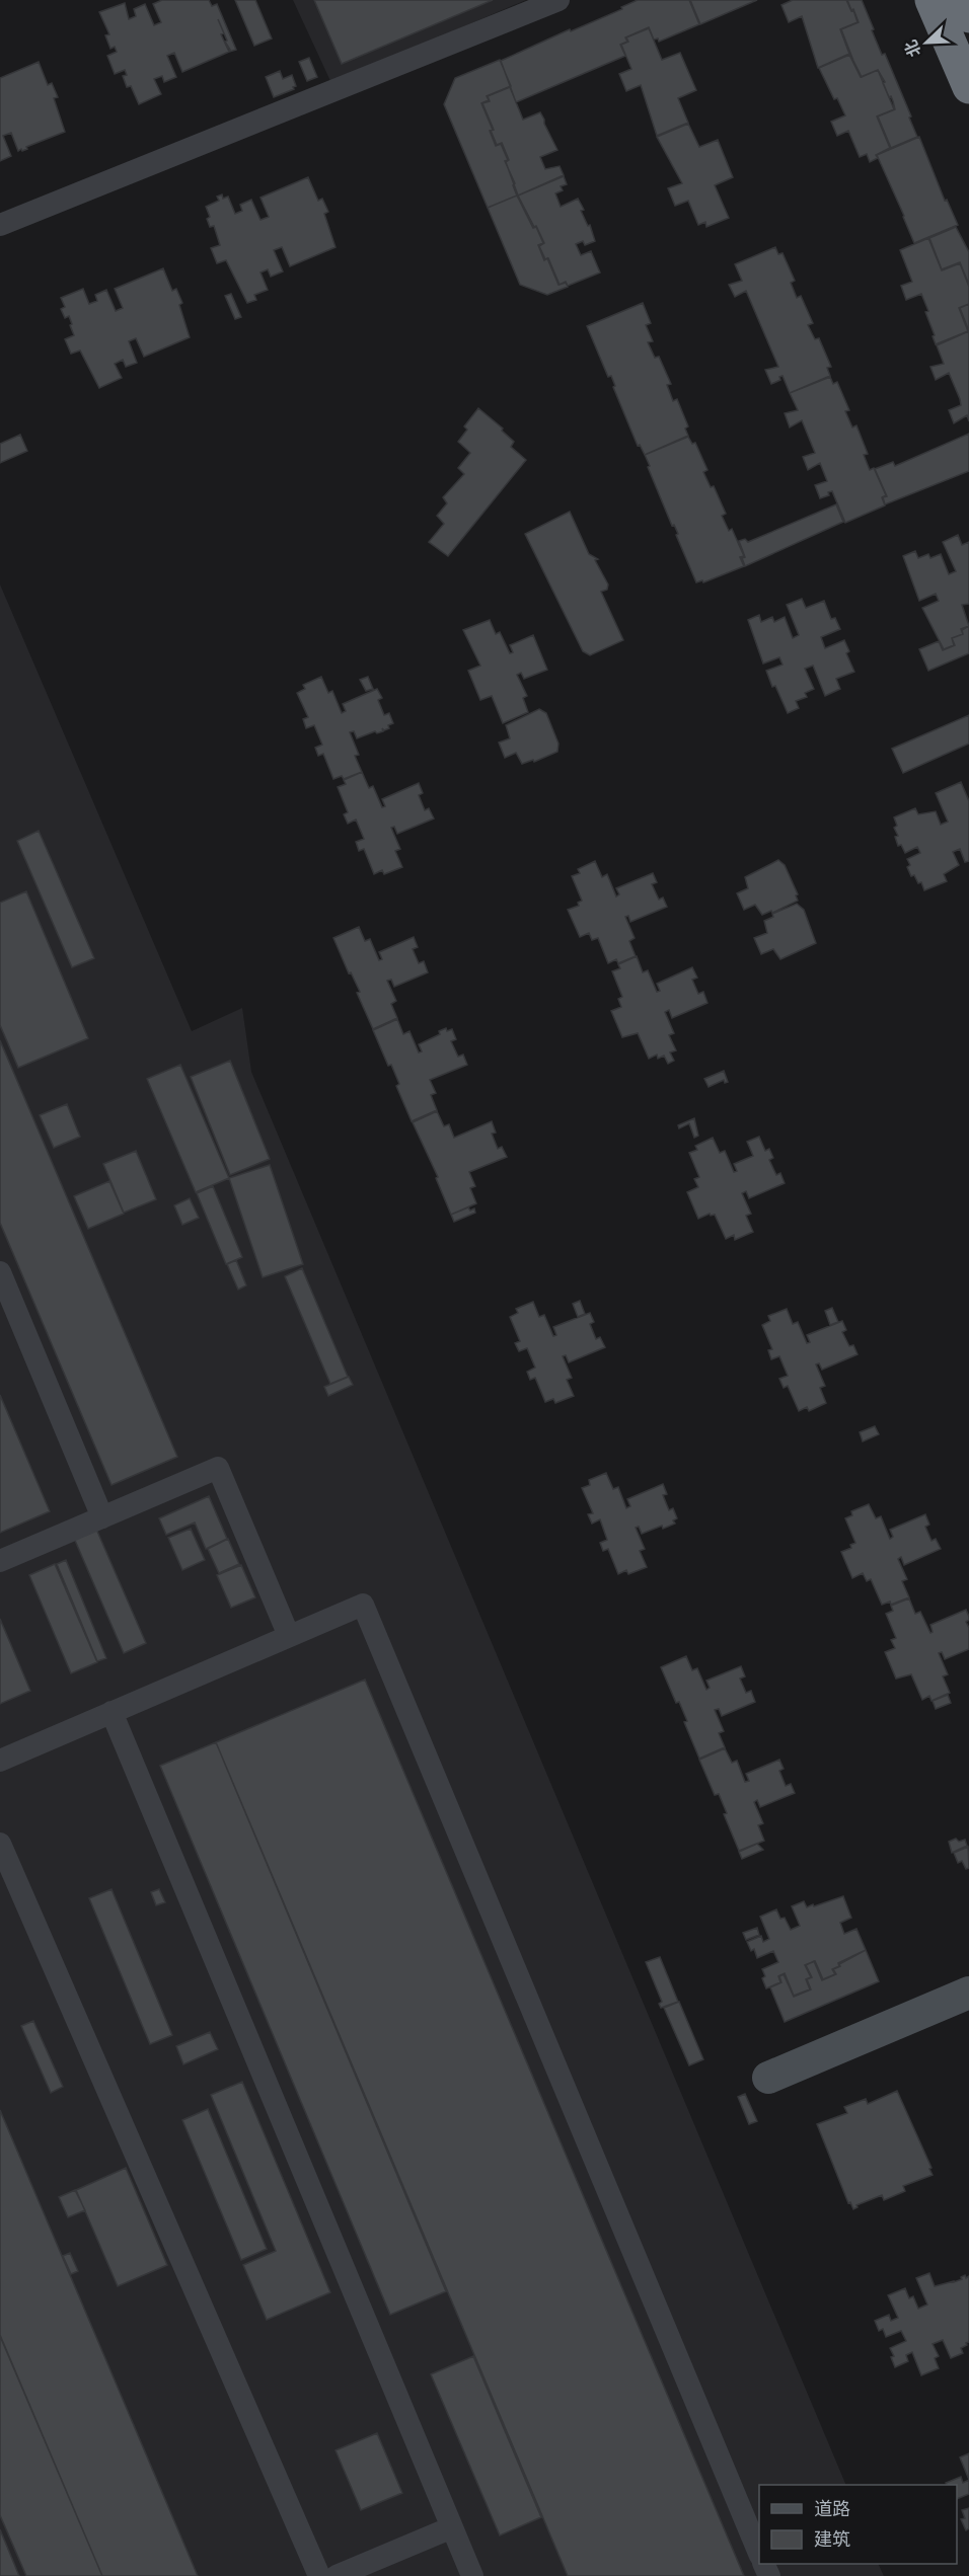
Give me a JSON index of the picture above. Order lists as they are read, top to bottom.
{
  "legend": ["道路", "建筑"],
  "north": "bottom left"
}
